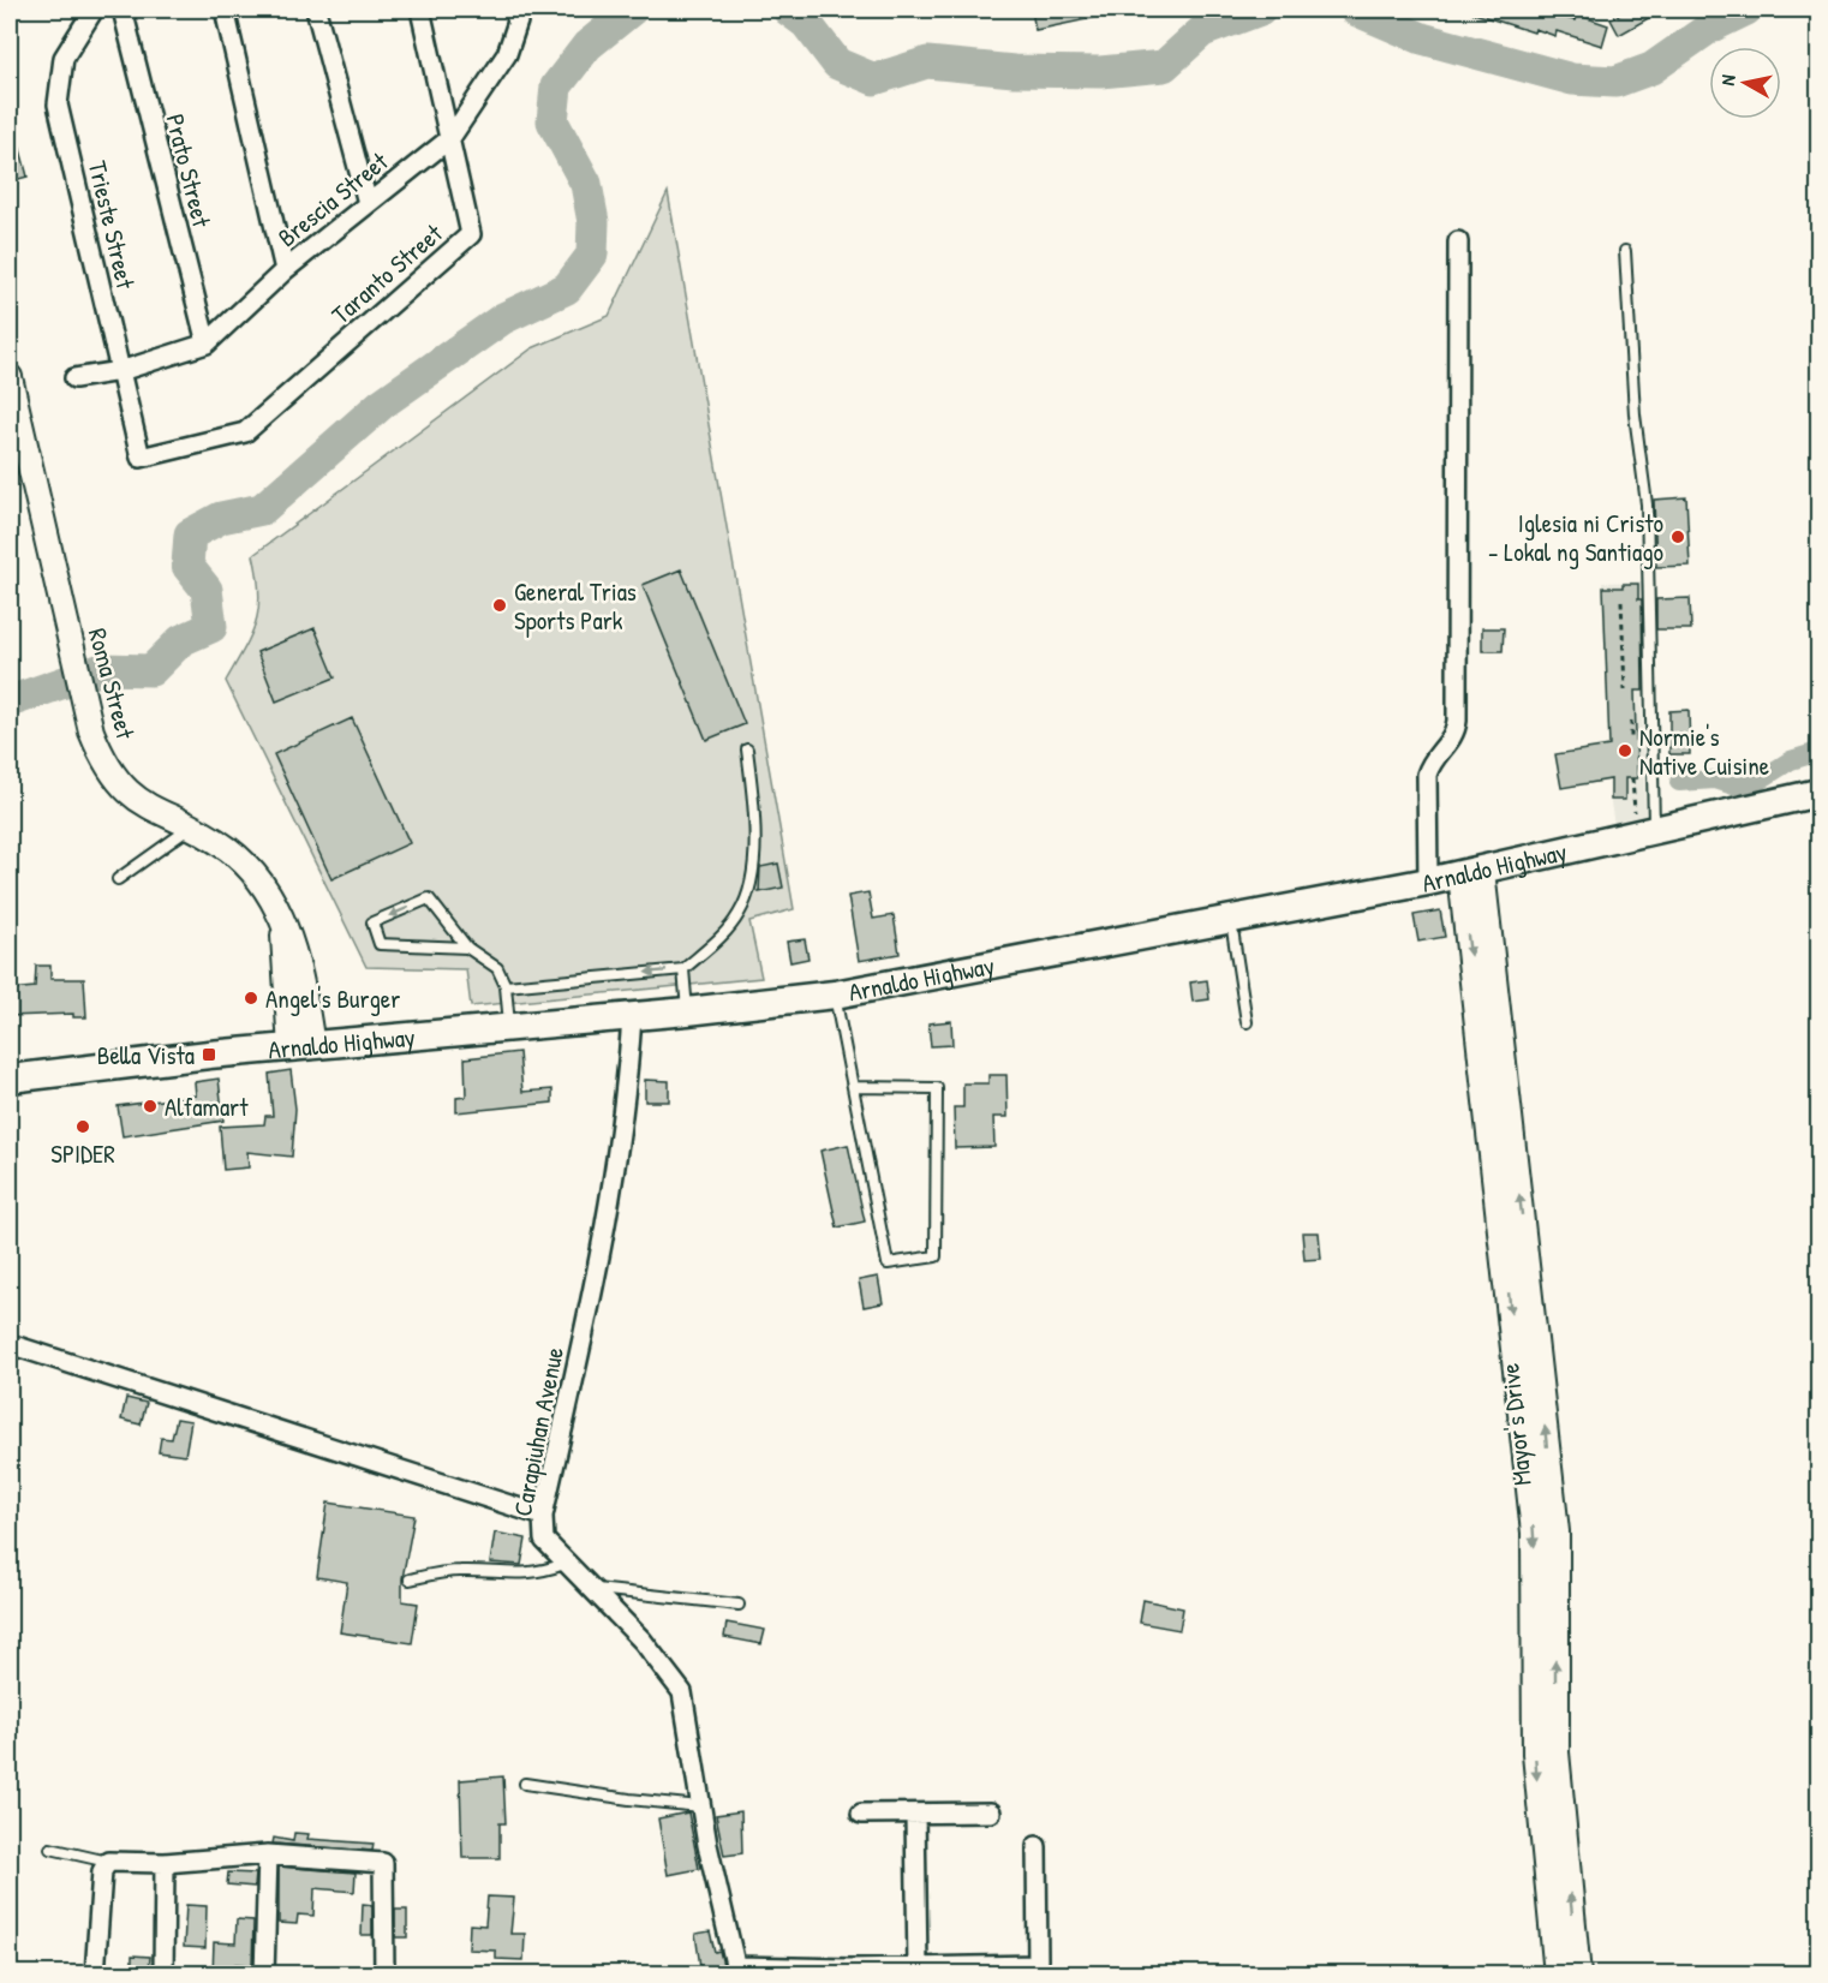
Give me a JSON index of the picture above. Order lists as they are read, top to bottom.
{
  "streets": {
    "main road": ["Arnaldo Highway"],
    "street": [
      "Prato Street",
      "Brescia Street",
      "Trieste Street",
      "Taranto Street",
      "Roma Street",
      "Mayor's Drive",
      "Carapiuhan Avenue"
    ]
  },
  "crossings": [
    ["Prato Street", "Brescia Street"],
    ["Brescia Street", "Trieste Street"],
    ["Brescia Street", "Taranto Street"],
    ["Trieste Street", "Taranto Street"],
    ["Roma Street", "Arnaldo Highway"],
    ["Arnaldo Highway", "Mayor's Drive"],
    ["Arnaldo Highway", "Carapiuhan Avenue"]
  ],
  "places": {
    "other": [
      "Iglesia ni Cristo - Lokal ng Santiago",
      "General Trias Sports Park",
      "Normie's Native Cuisine",
      "Angel's Burger",
      "Alfamart",
      "SPIDER"
    ],
    "transit": ["Bella Vista"]
  },
  "north": "left"
}
